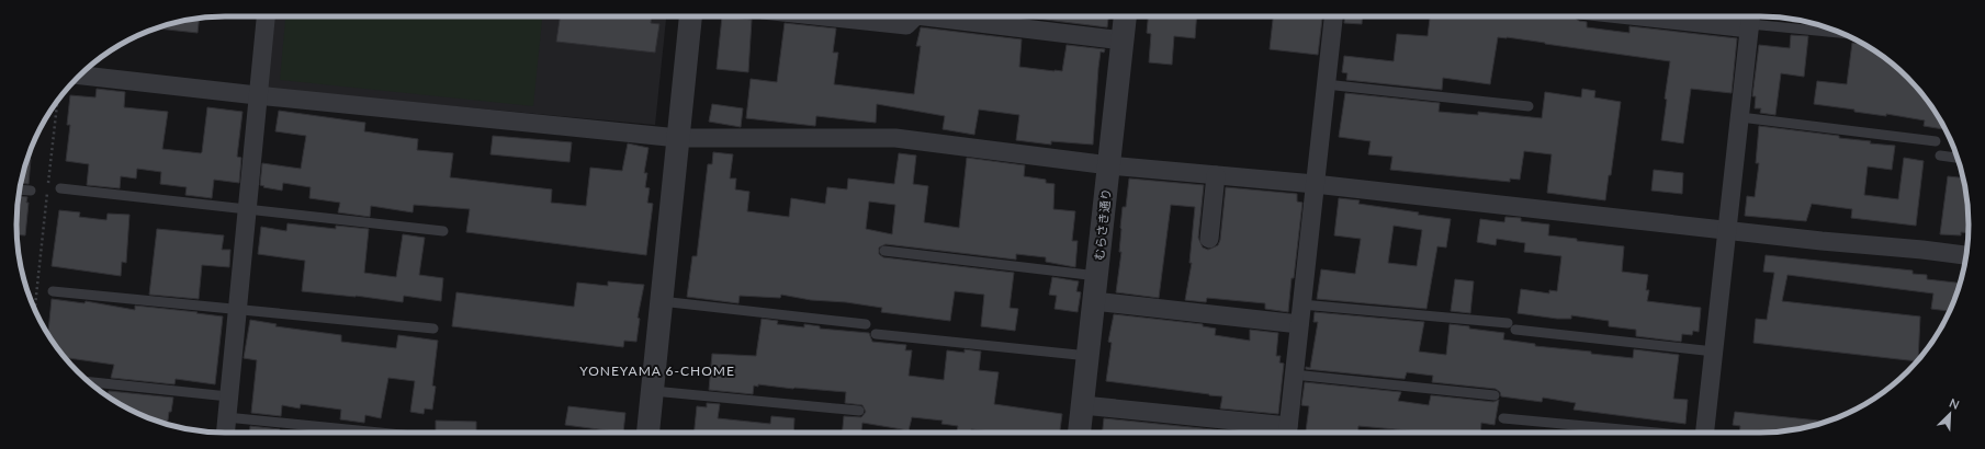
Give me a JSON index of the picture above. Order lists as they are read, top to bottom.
{
  "streets": {
    "street": ["むらさき通り"]
  },
  "districts": ["YONEYAMA 6-CHOME"],
  "north": "top right"
}
